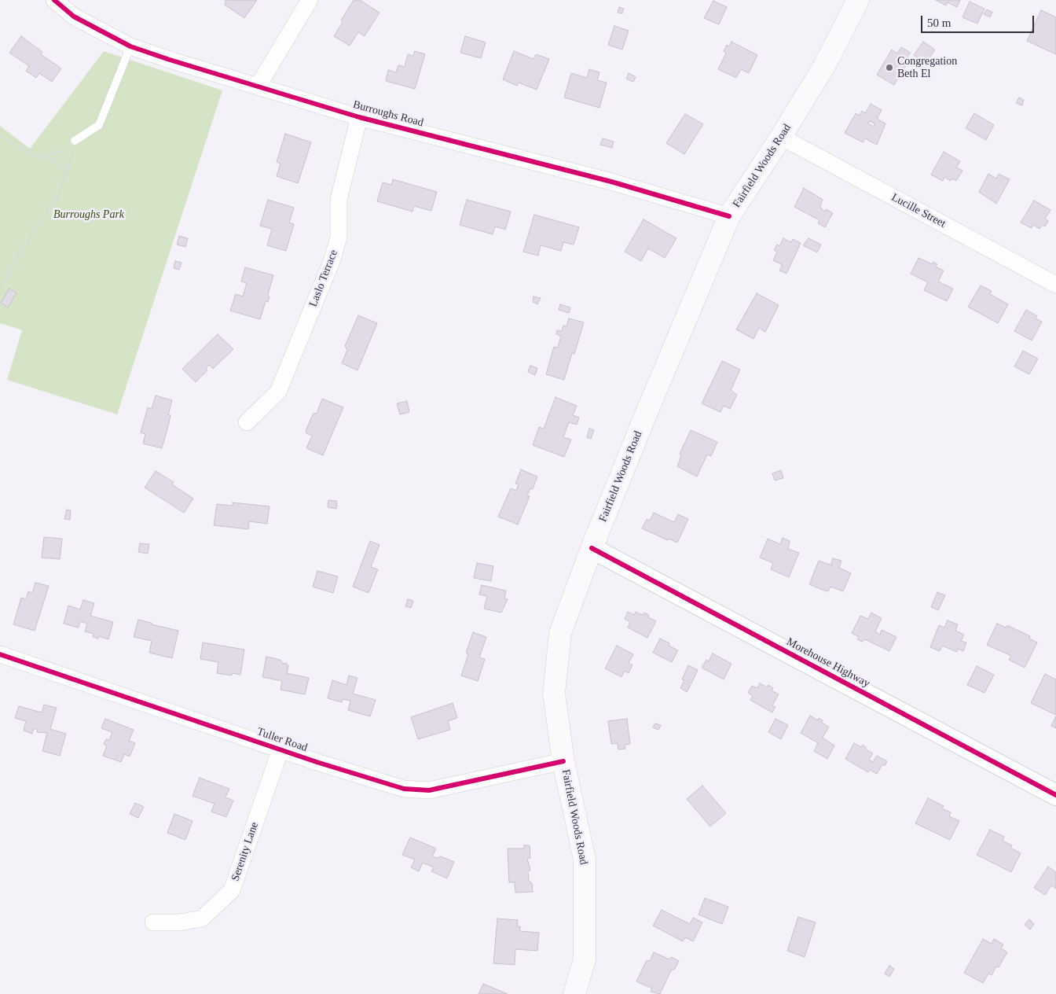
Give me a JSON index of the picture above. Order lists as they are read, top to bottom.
{
  "streets": {
    "main road": ["Fairfield Woods Road"],
    "street": [
      "Burroughs Road",
      "Lucille Street",
      "Laslo Terrace",
      "Morehouse Highway",
      "Tuller Road",
      "Serenity Lane"
    ]
  },
  "crossings": [
    ["Burroughs Road", "Fairfield Woods Road"],
    ["Burroughs Road", "Laslo Terrace"],
    ["Fairfield Woods Road", "Lucille Street"],
    ["Fairfield Woods Road", "Morehouse Highway"],
    ["Fairfield Woods Road", "Tuller Road"],
    ["Tuller Road", "Serenity Lane"]
  ],
  "parks": ["Burroughs Park"],
  "places": ["Congregation Beth El"],
  "scale_bar": "50 m"
}
